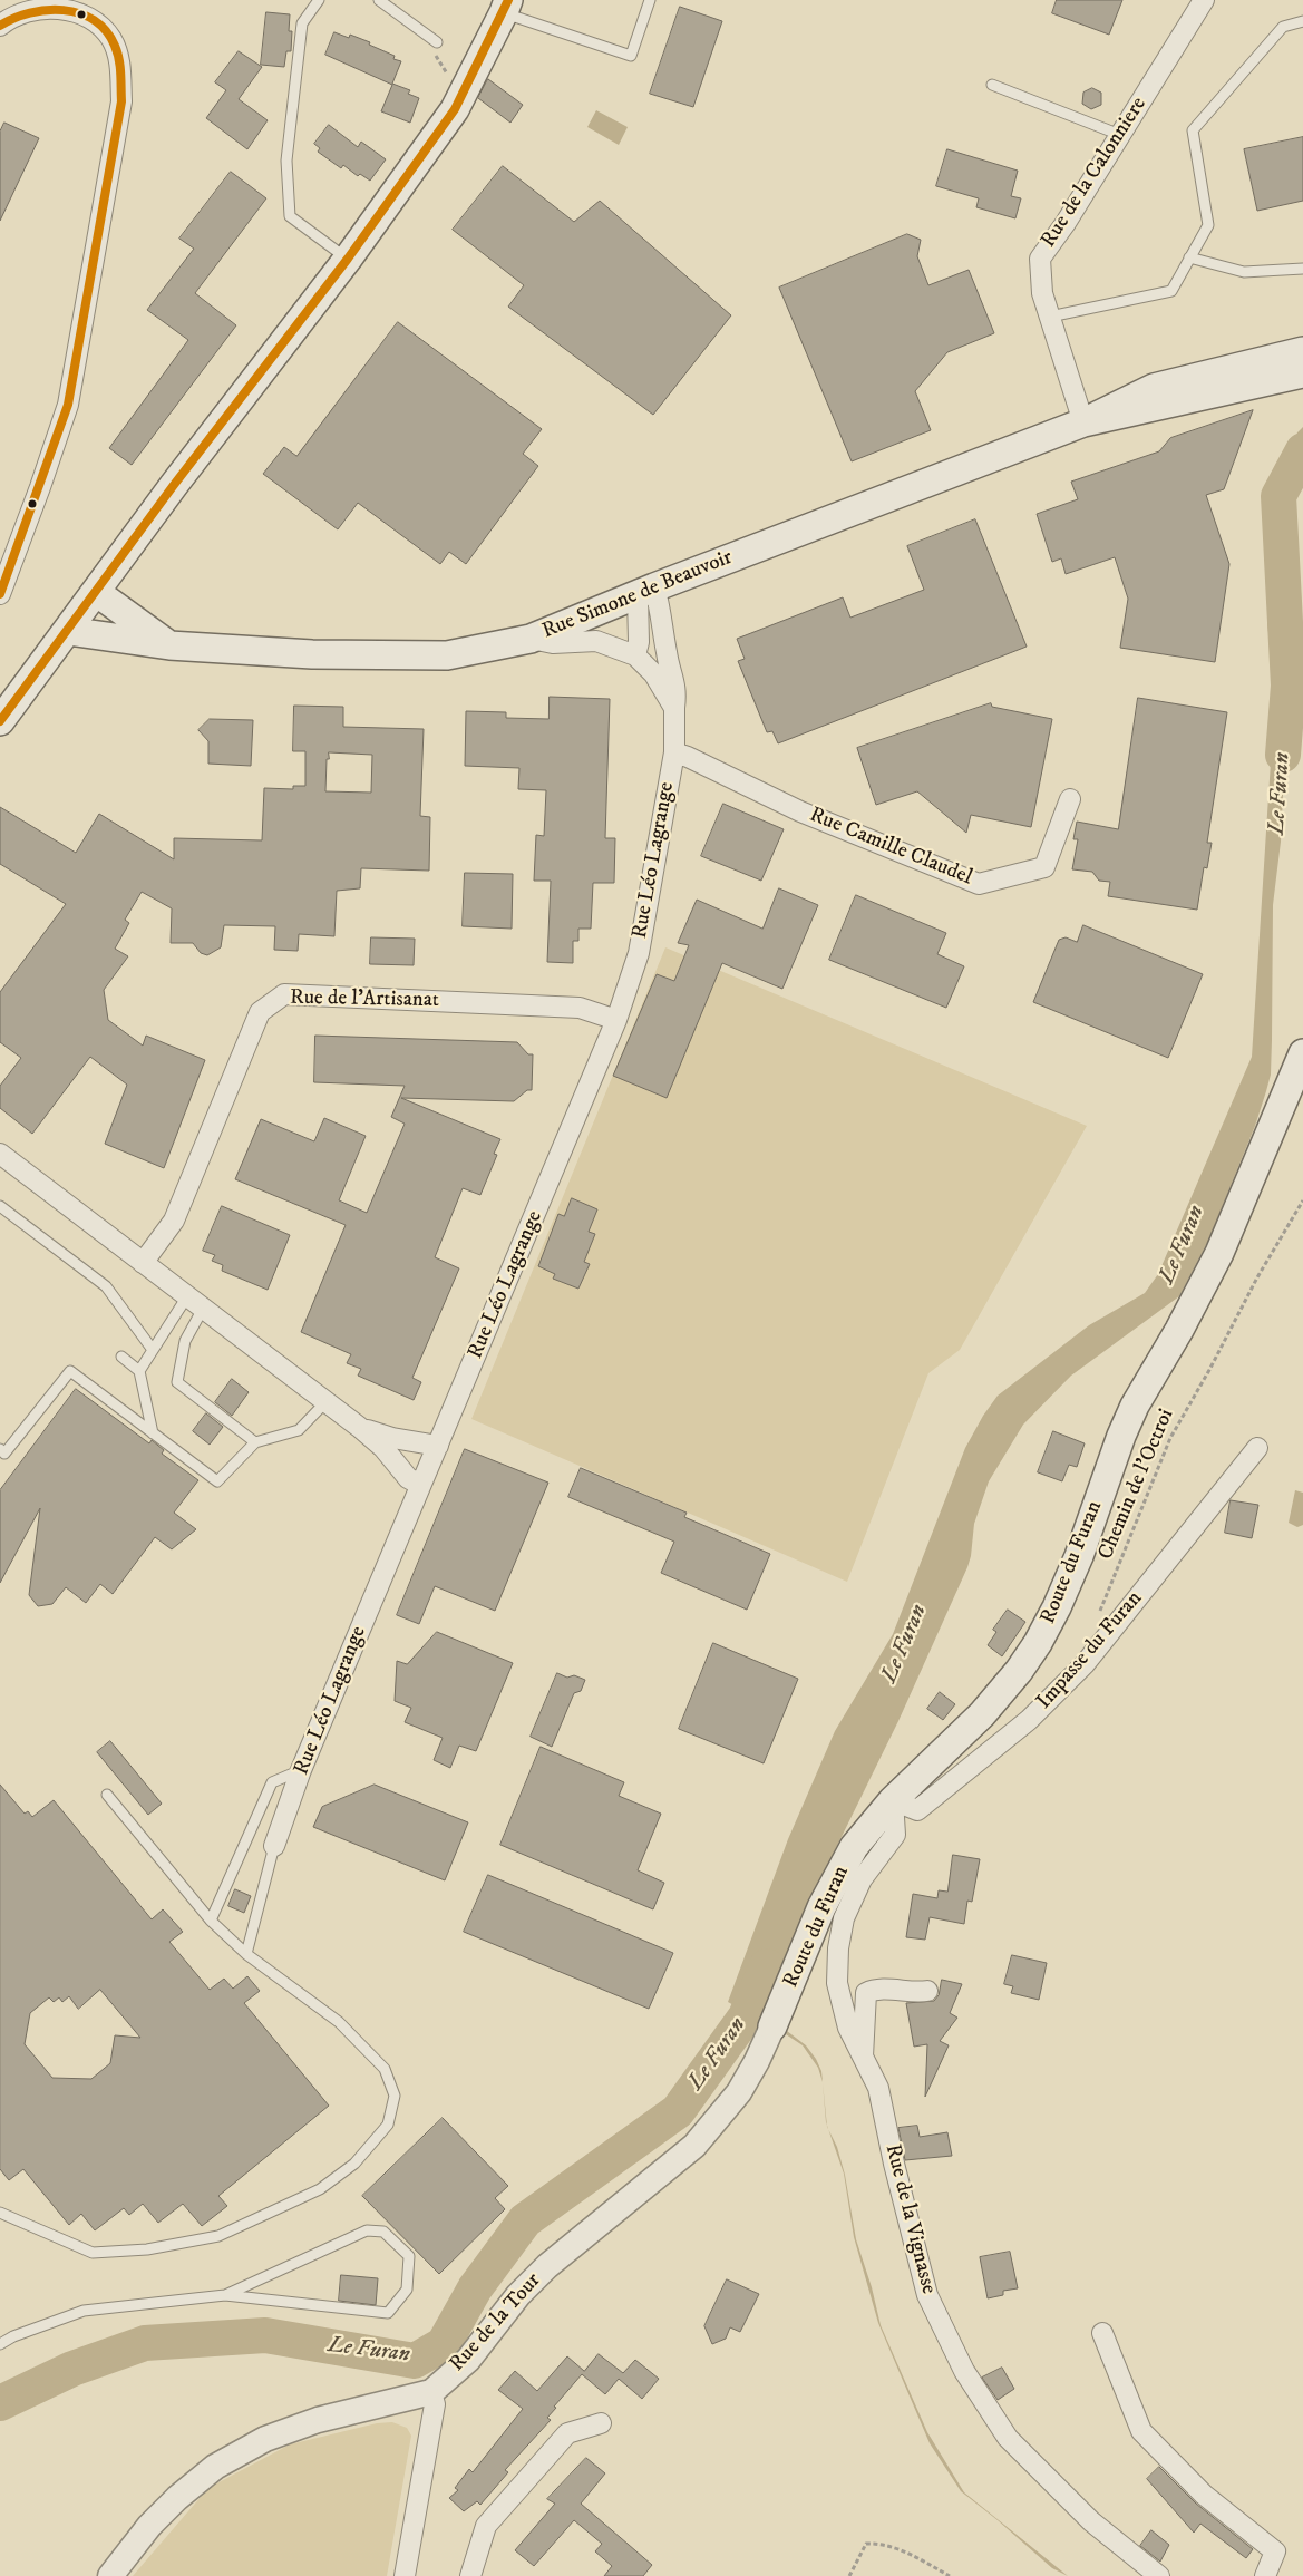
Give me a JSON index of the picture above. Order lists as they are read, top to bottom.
{
  "streets": {
    "main road": ["Rue Simone de Beauvoir", "Route du Furan"],
    "street": [
      "Rue de la Calonniere",
      "Rue Camille Claudel",
      "Rue Léo Lagrange",
      "Rue de l'Artisanat",
      "Impasse du Furan",
      "Rue de la Vignasse",
      "Rue de la Tour"
    ],
    "path": ["Chemin de l'Octroi"]
  },
  "crossings": [
    ["Rue de la Calonniere", "Rue Simone de Beauvoir"],
    ["Rue Simone de Beauvoir", "Rue Léo Lagrange"],
    ["Rue Camille Claudel", "Rue Léo Lagrange"],
    ["Rue Léo Lagrange", "Rue de l'Artisanat"],
    ["Route du Furan", "Impasse du Furan"],
    ["Route du Furan", "Rue de la Vignasse"],
    ["Route du Furan", "Rue de la Tour"],
    ["Impasse du Furan", "Rue de la Vignasse"]
  ],
  "water": ["Le Furan"]
}
